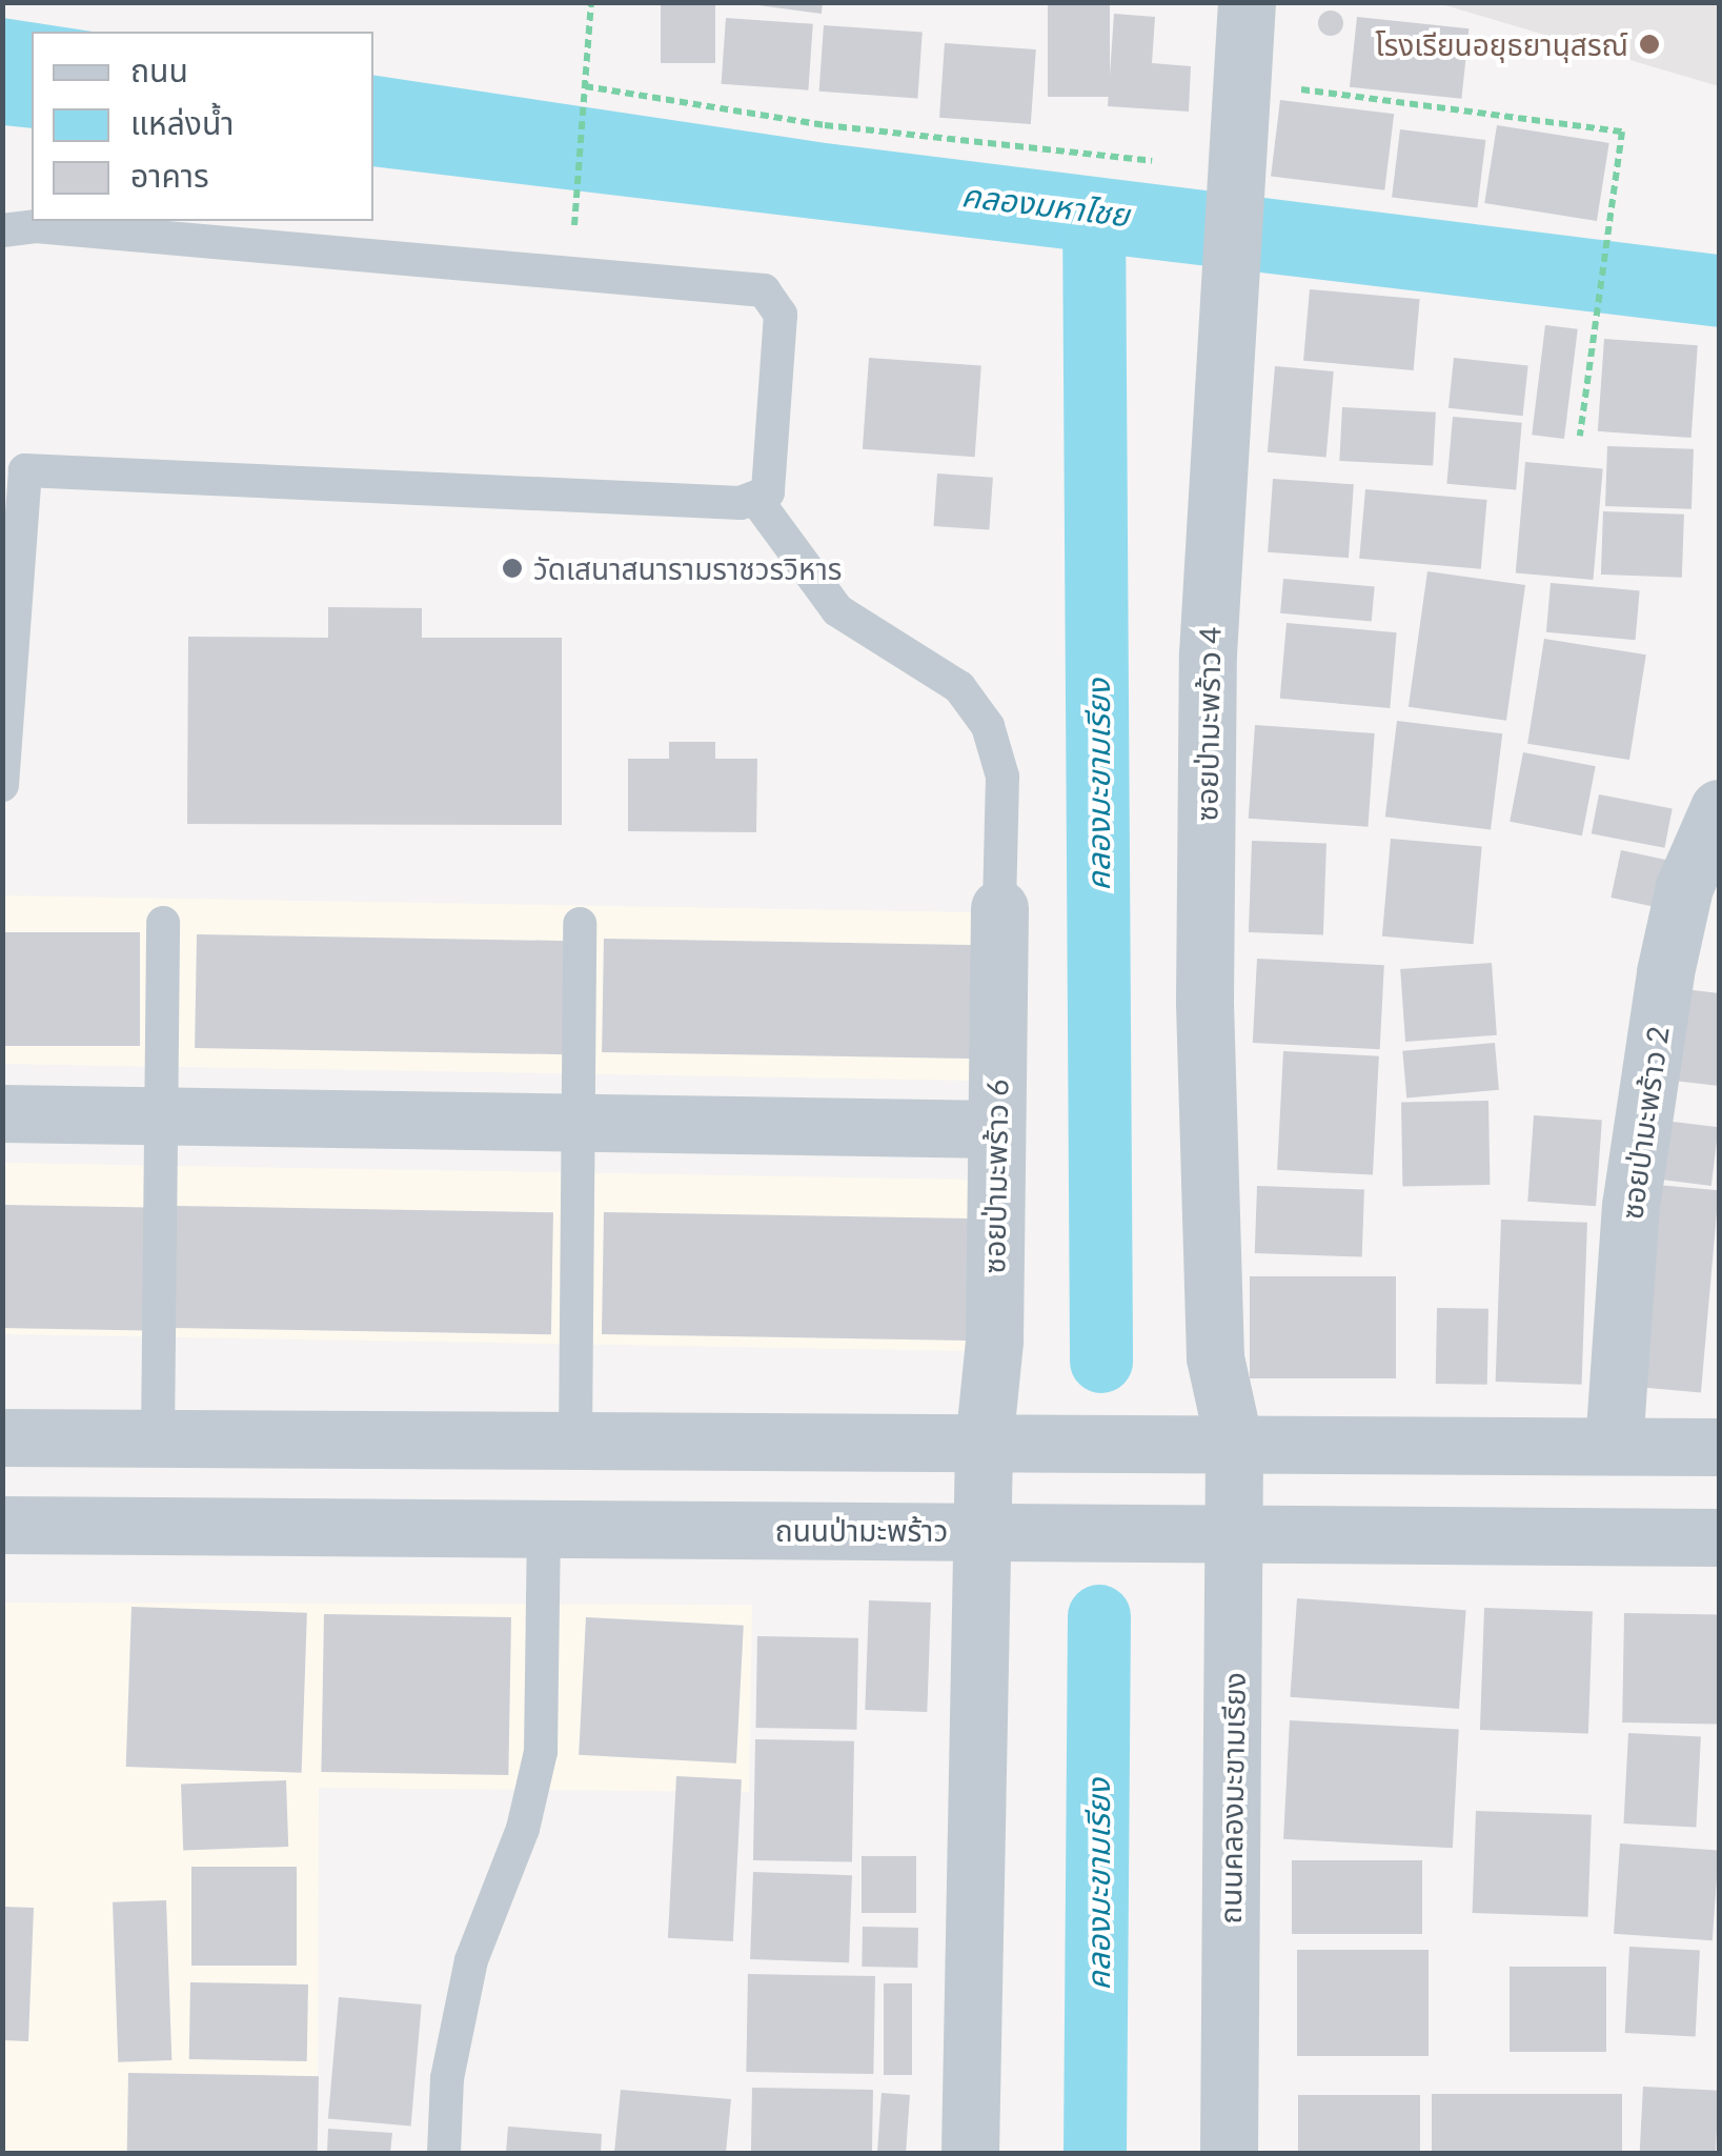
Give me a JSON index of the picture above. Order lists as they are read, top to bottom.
{
  "streets": {
    "street": [
      "ซอยป่ามะพร้าว 4",
      "ซอยป่ามะพร้าว 2",
      "ซอยป่ามะพร้าว 6",
      "ถนนป่ามะพร้าว",
      "ถนนคลองมะขามเรียง"
    ]
  },
  "crossings": [
    ["ซอยป่ามะพร้าว 4", "ถนนคลองมะขามเรียง"],
    ["ถนนป่ามะพร้าว", "ถนนคลองมะขามเรียง"]
  ],
  "water": ["คลองมหาไชย", "คลองมะขามเรียง"],
  "places": ["โรงเรียนอยุธยานุสรณ์", "วัดเสนาสนารามราชวรวิหาร"],
  "legend": ["ถนน", "แหล่งน้ำ", "อาคาร"]
}
